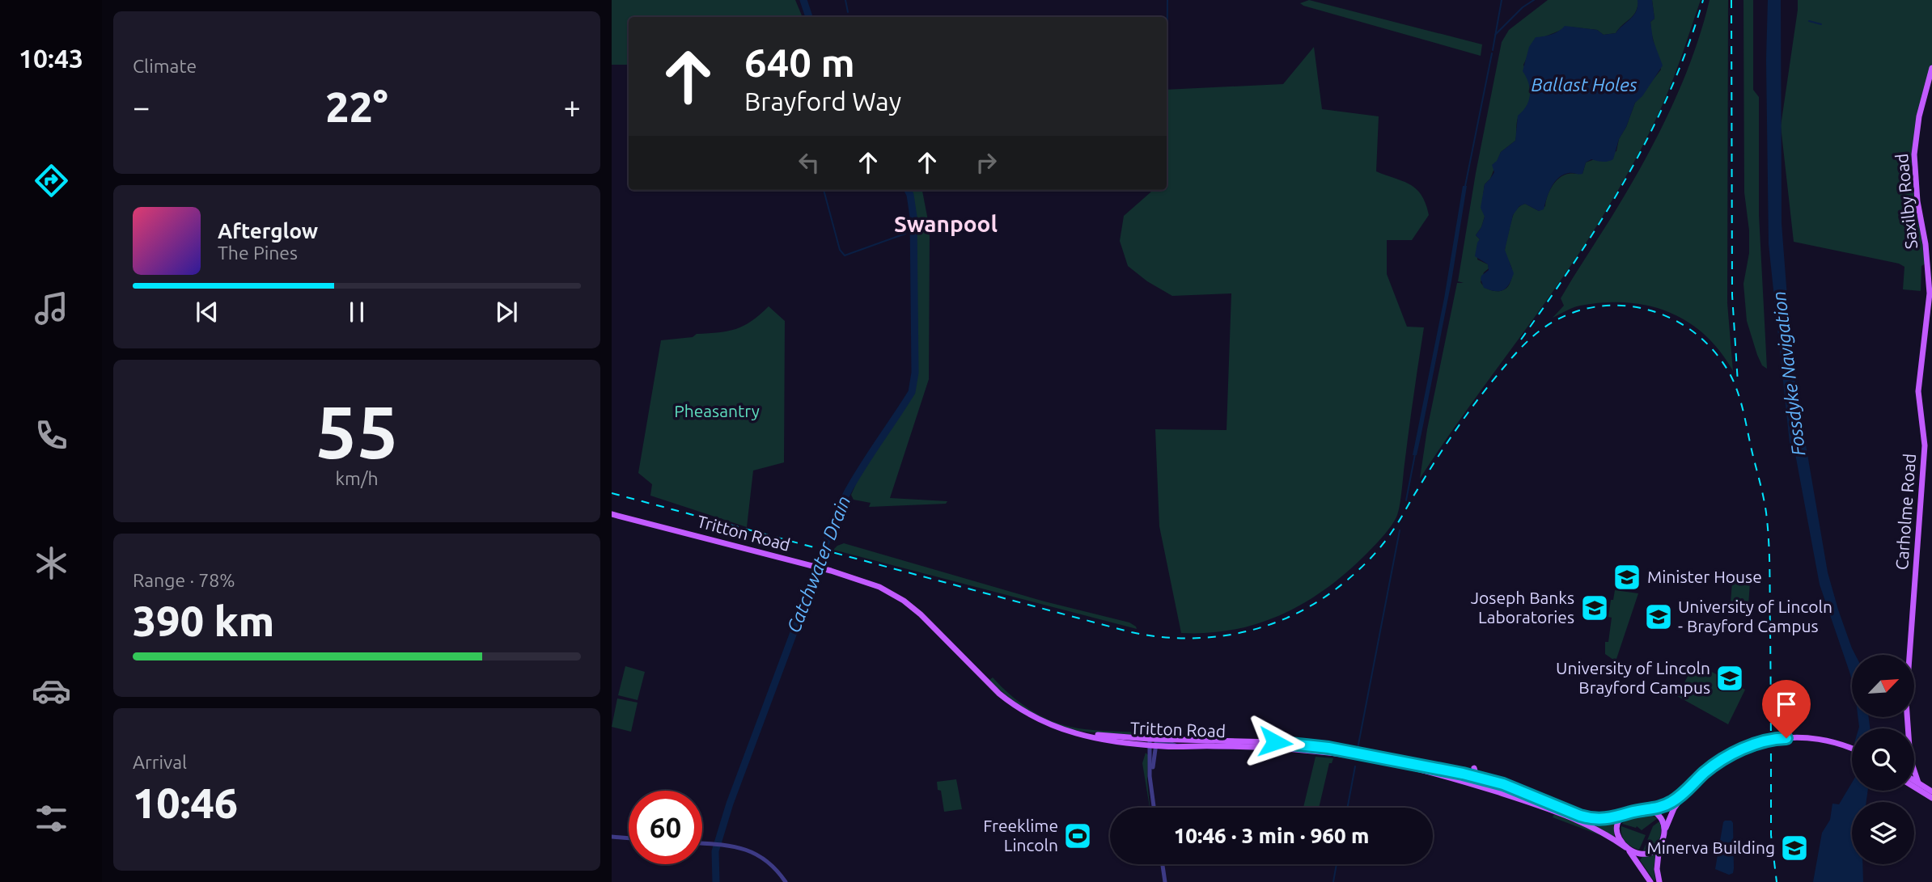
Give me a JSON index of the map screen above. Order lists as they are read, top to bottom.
{
  "streets": {
    "main road": ["Saxilby Road", "Carholme Road", "Tritton Road"]
  },
  "crossings": [
    ["Saxilby Road", "Carholme Road"]
  ],
  "districts": ["Swanpool"],
  "water": ["Ballast Holes", "Fossdyke Navigation", "Catchwater Drain"],
  "parks": ["Pheasantry"],
  "places": {
    "school or university": [
      "Minister House",
      "Joseph Banks Laboratories",
      "University of Lincoln - Brayford Campus",
      "University of Lincoln Brayford Campus",
      "Minerva Building"
    ],
    "sports": ["Freeklime Lincoln"]
  },
  "north": "top right",
  "page": {
    "tabs": "10:43",
    "tile": [
      "Climate",
      ["55", "km/h"],
      ["Range · 78%", "390 km"],
      ["Arrival", "10:46"]
    ],
    "turn": ["640 m", "Brayford Way"],
    "heat": ["−", "22°", "+"],
    "song": ["Afterglow", "The Pines"],
    "limit": "60",
    "trip": "10:46 · 3 min · 960 m"
  }
}
